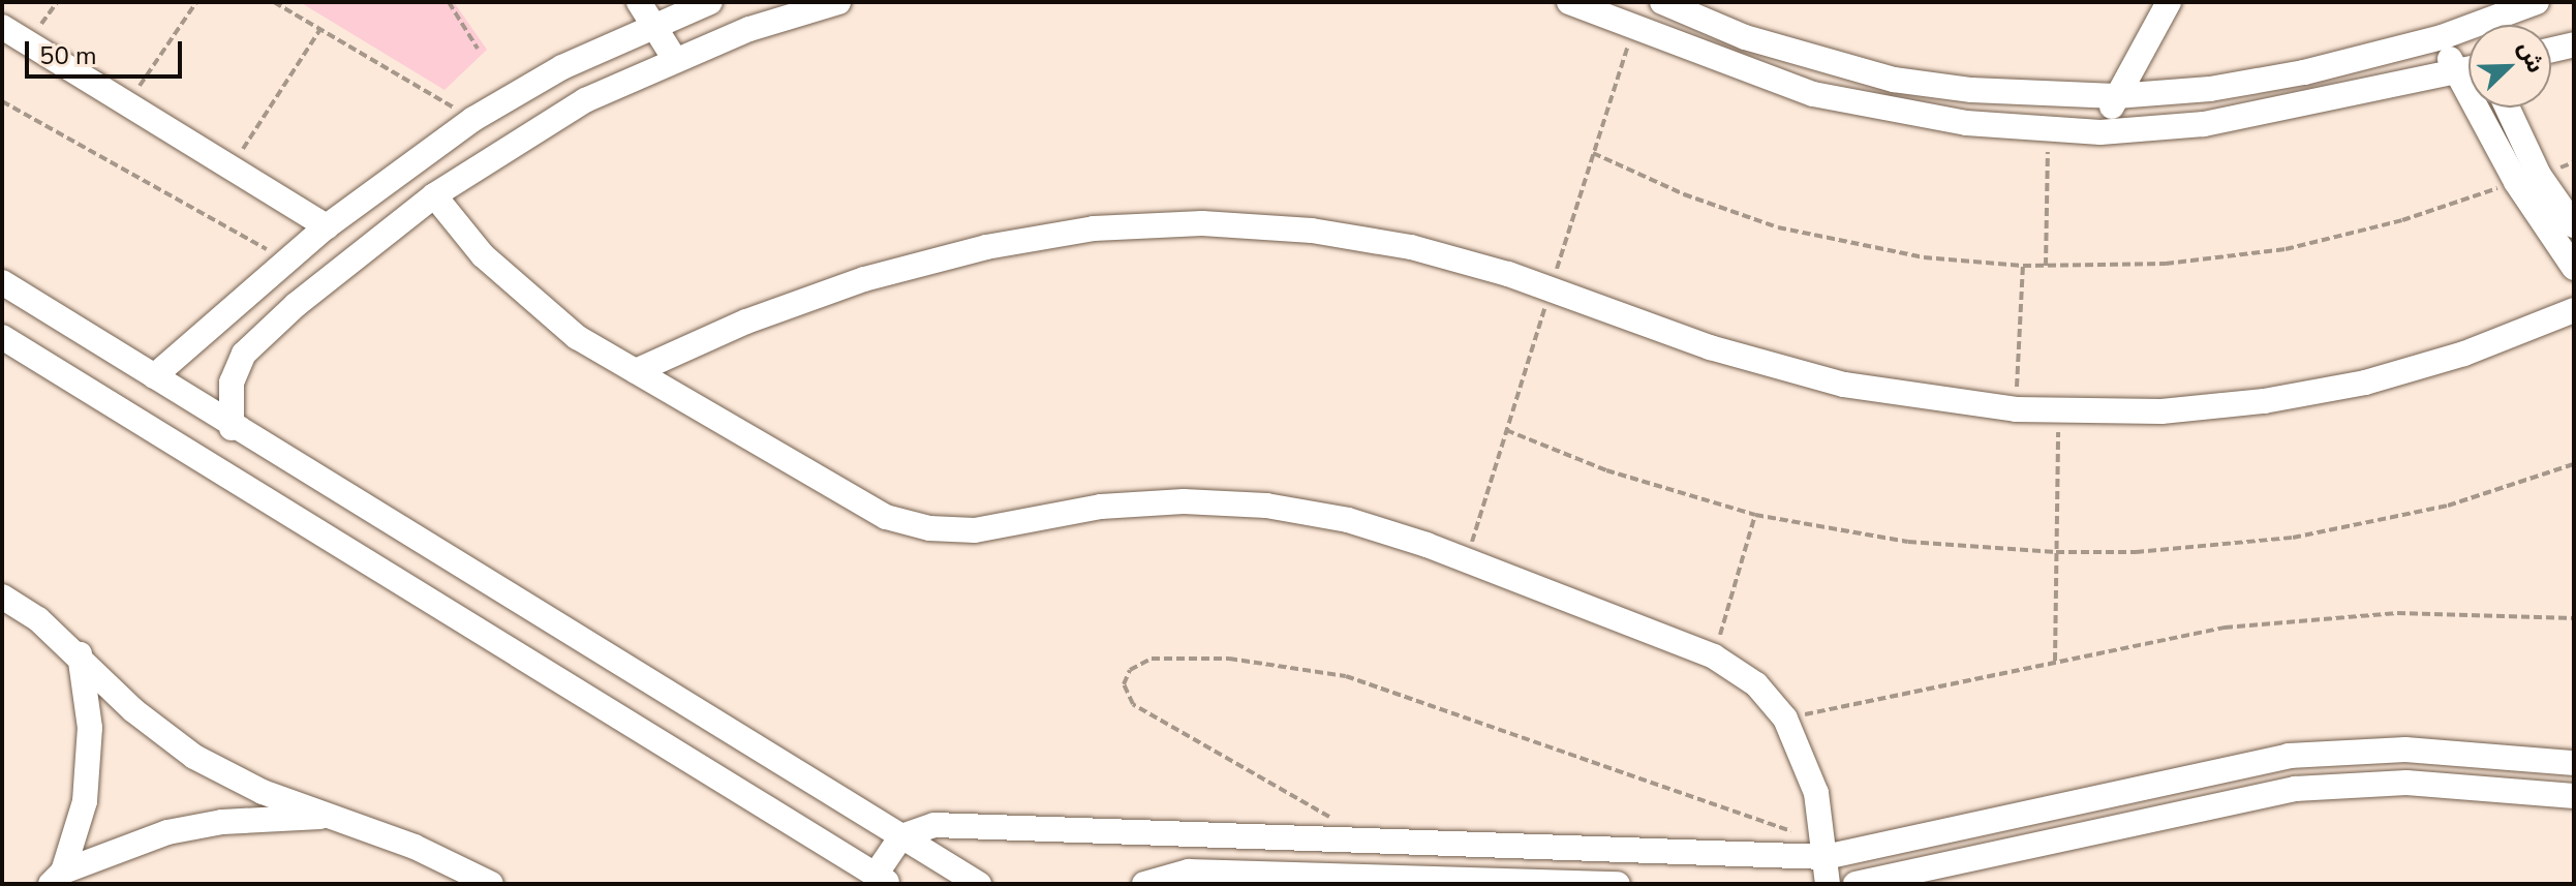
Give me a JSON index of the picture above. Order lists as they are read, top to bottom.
{
  "scale_bar": "50 m",
  "north": "top right"
}
